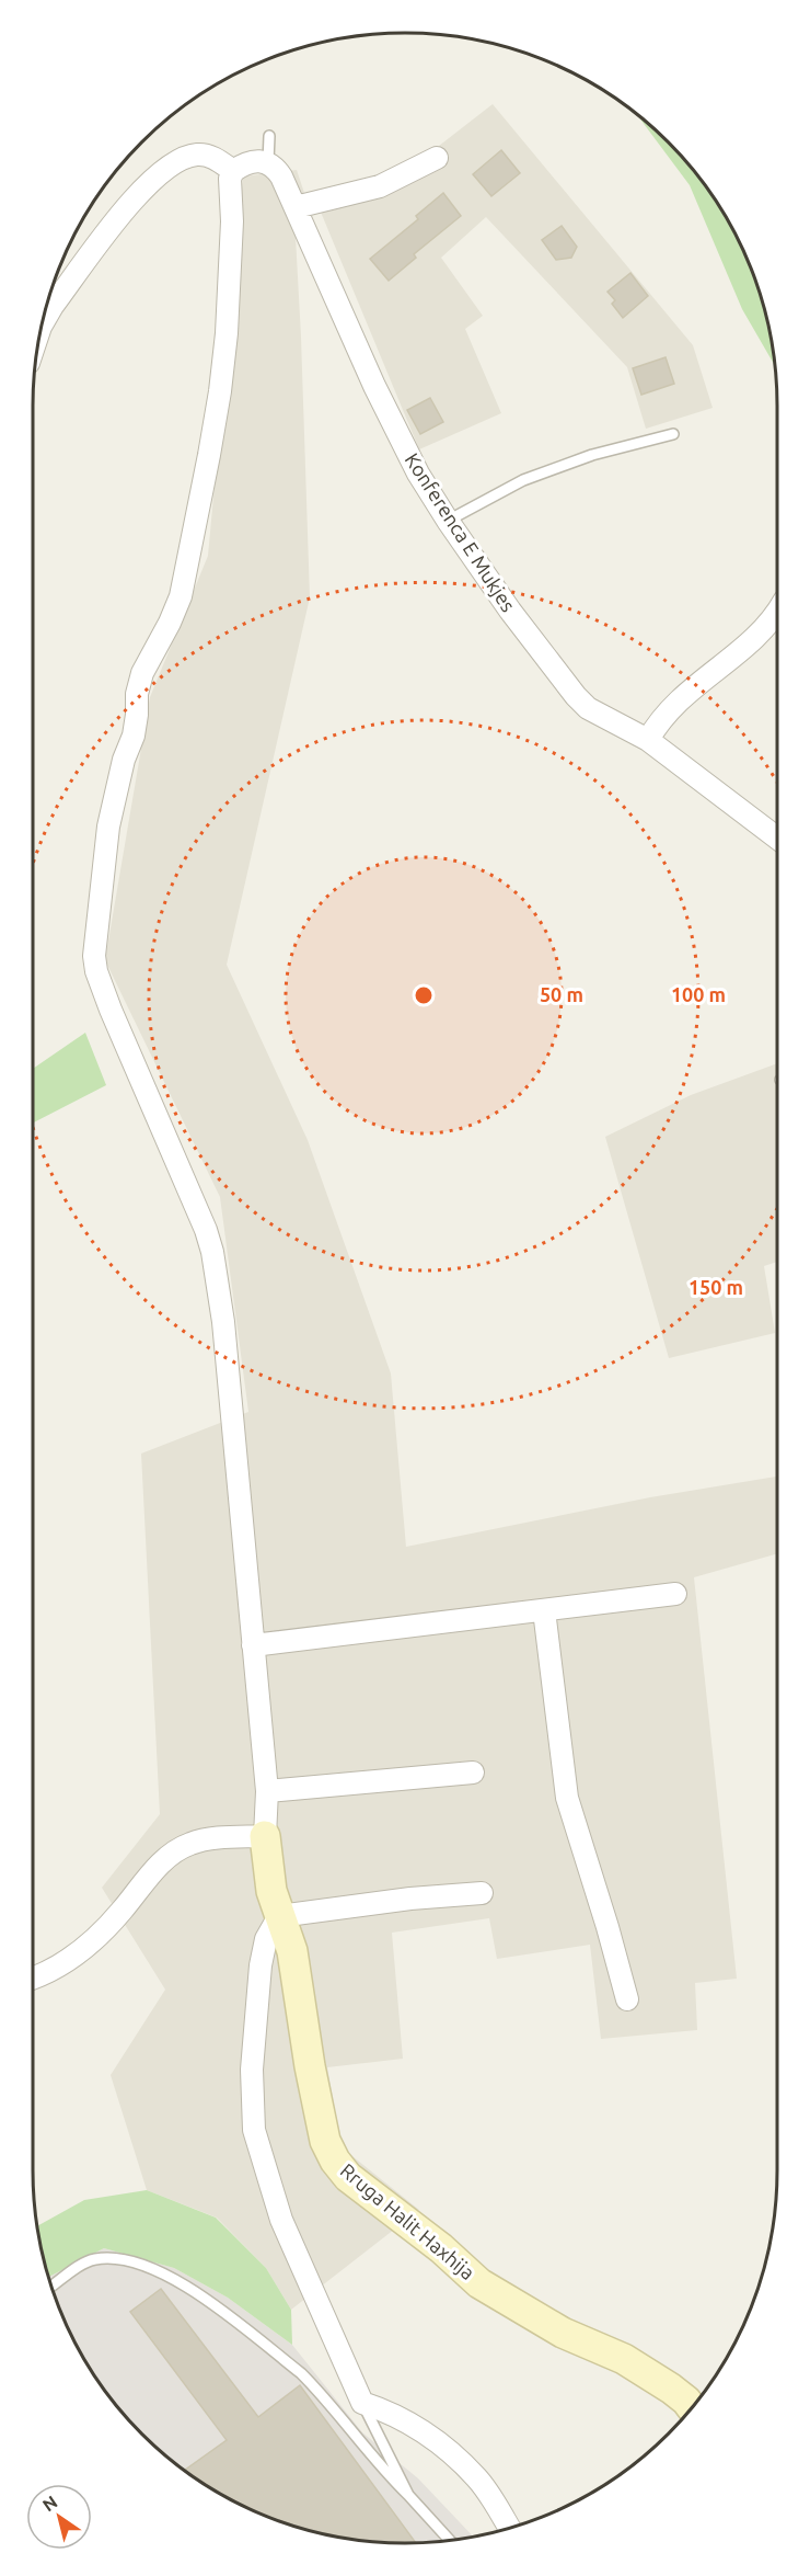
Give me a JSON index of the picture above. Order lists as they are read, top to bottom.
{
  "streets": {
    "street": ["Konferenca E Mukjes", "Rruga Halit Haxhija"]
  },
  "north": "top left",
  "rings": ["50 m", "100 m", "150 m"]
}
